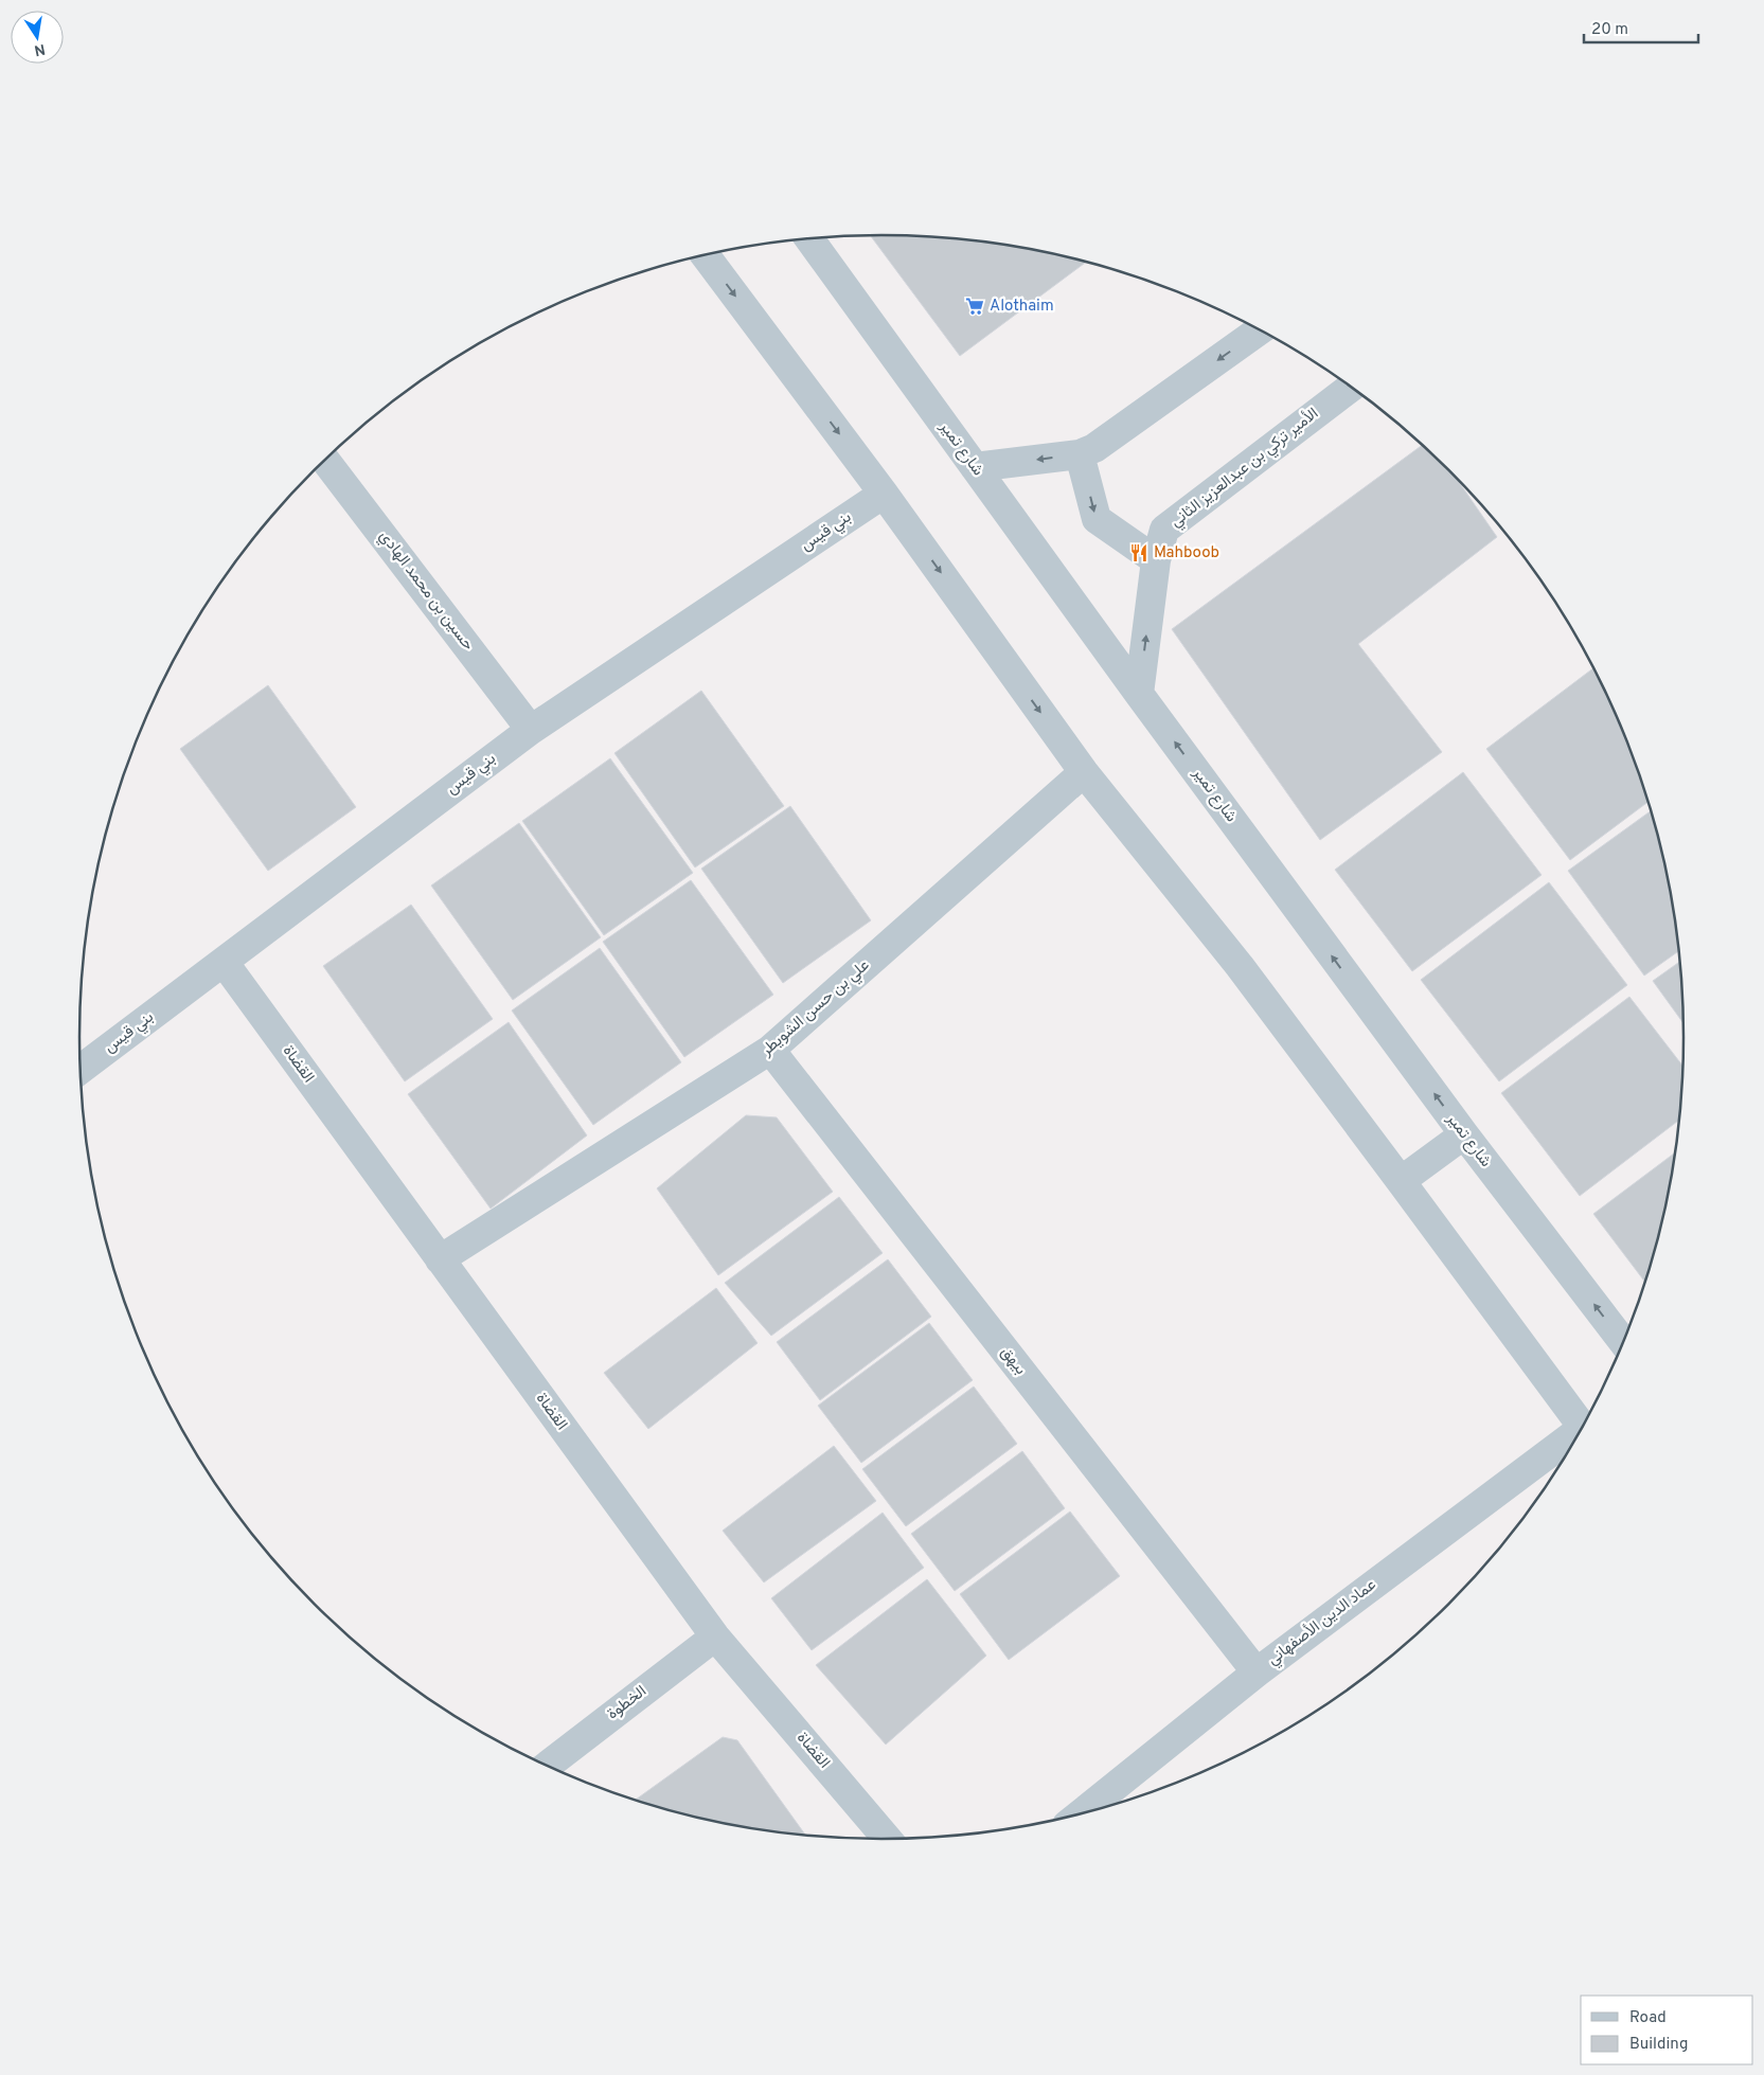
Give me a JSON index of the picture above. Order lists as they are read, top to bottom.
{
  "streets": {
    "street": [
      "شارع تمير",
      "الأمير تركي بن عبدالعزيز الثاني",
      "بني قيس",
      "حسين بن محمد الهادي",
      "علي بن حسن الشويطر",
      "القضاة",
      "بيهق",
      "عماد الدين الأصفهاني",
      "الخطوة"
    ]
  },
  "crossings": [
    ["شارع تمير", "الأمير تركي بن عبدالعزيز الثاني"],
    ["بني قيس", "حسين بن محمد الهادي"],
    ["بني قيس", "القضاة"],
    ["علي بن حسن الشويطر", "القضاة"],
    ["علي بن حسن الشويطر", "بيهق"],
    ["القضاة", "الخطوة"],
    ["بيهق", "عماد الدين الأصفهاني"]
  ],
  "places": {
    "supermarket": ["Alothaim"],
    "restaurant": ["Mahboob"]
  },
  "legend": ["Road", "Building"],
  "scale_bar": "20 m",
  "north": "bottom"
}
